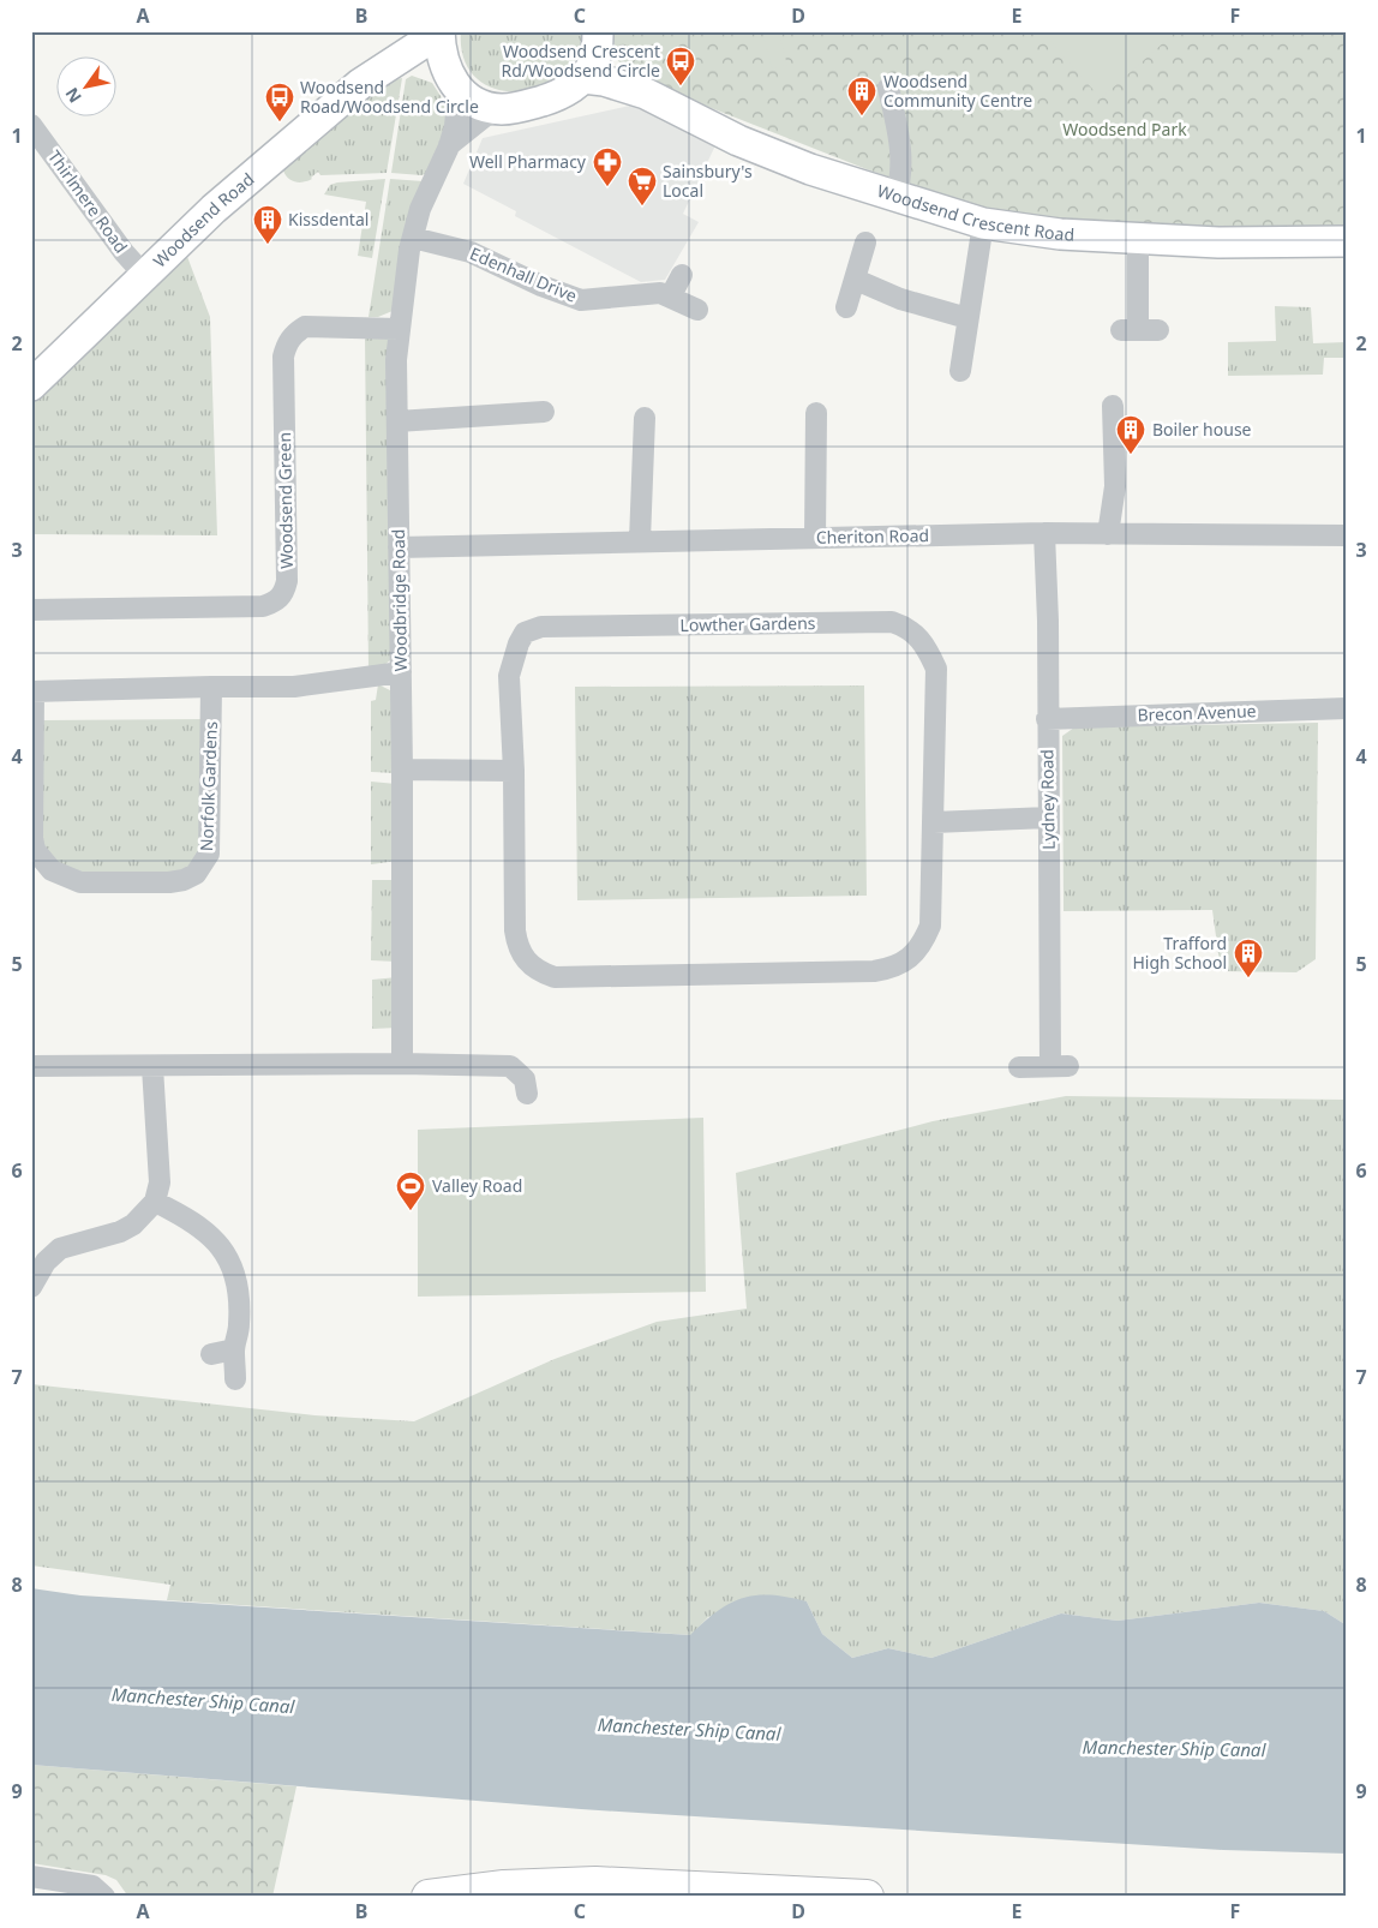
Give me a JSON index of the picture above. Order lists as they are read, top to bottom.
{
  "streets": {
    "street": [
      "Thirlmere Road",
      "Woodsend Crescent Road",
      "Woodsend Road",
      "Edenhall Drive",
      "Woodsend Green",
      "Cheriton Road",
      "Woodbridge Road",
      "Lowther Gardens",
      "Brecon Avenue",
      "Norfolk Gardens",
      "Lydney Road"
    ]
  },
  "crossings": [
    ["Thirlmere Road", "Woodsend Road"],
    ["Edenhall Drive", "Woodbridge Road"],
    ["Woodsend Green", "Woodbridge Road"],
    ["Cheriton Road", "Woodbridge Road"],
    ["Cheriton Road", "Lydney Road"],
    ["Woodbridge Road", "Norfolk Gardens"],
    ["Brecon Avenue", "Lydney Road"]
  ],
  "water": ["Manchester Ship Canal"],
  "parks": ["Woodsend Park"],
  "places": {
    "bus stop": ["Woodsend Crescent Rd/Woodsend Circle", "Woodsend Road/Woodsend Circle"],
    "building": [
      "Woodsend Community Centre",
      "Kissdental",
      "Boiler house",
      "Trafford High School"
    ],
    "pharmacy": ["Well Pharmacy"],
    "supermarket": ["Sainsbury's Local"],
    "sports": ["Valley Road"]
  },
  "north": "bottom left",
  "grid": {
    "columns": [
      "A",
      "B",
      "C",
      "D",
      "E",
      "F"
    ],
    "rows": [
      "1",
      "2",
      "3",
      "4",
      "5",
      "6",
      "7",
      "8",
      "9"
    ]
  }
}
